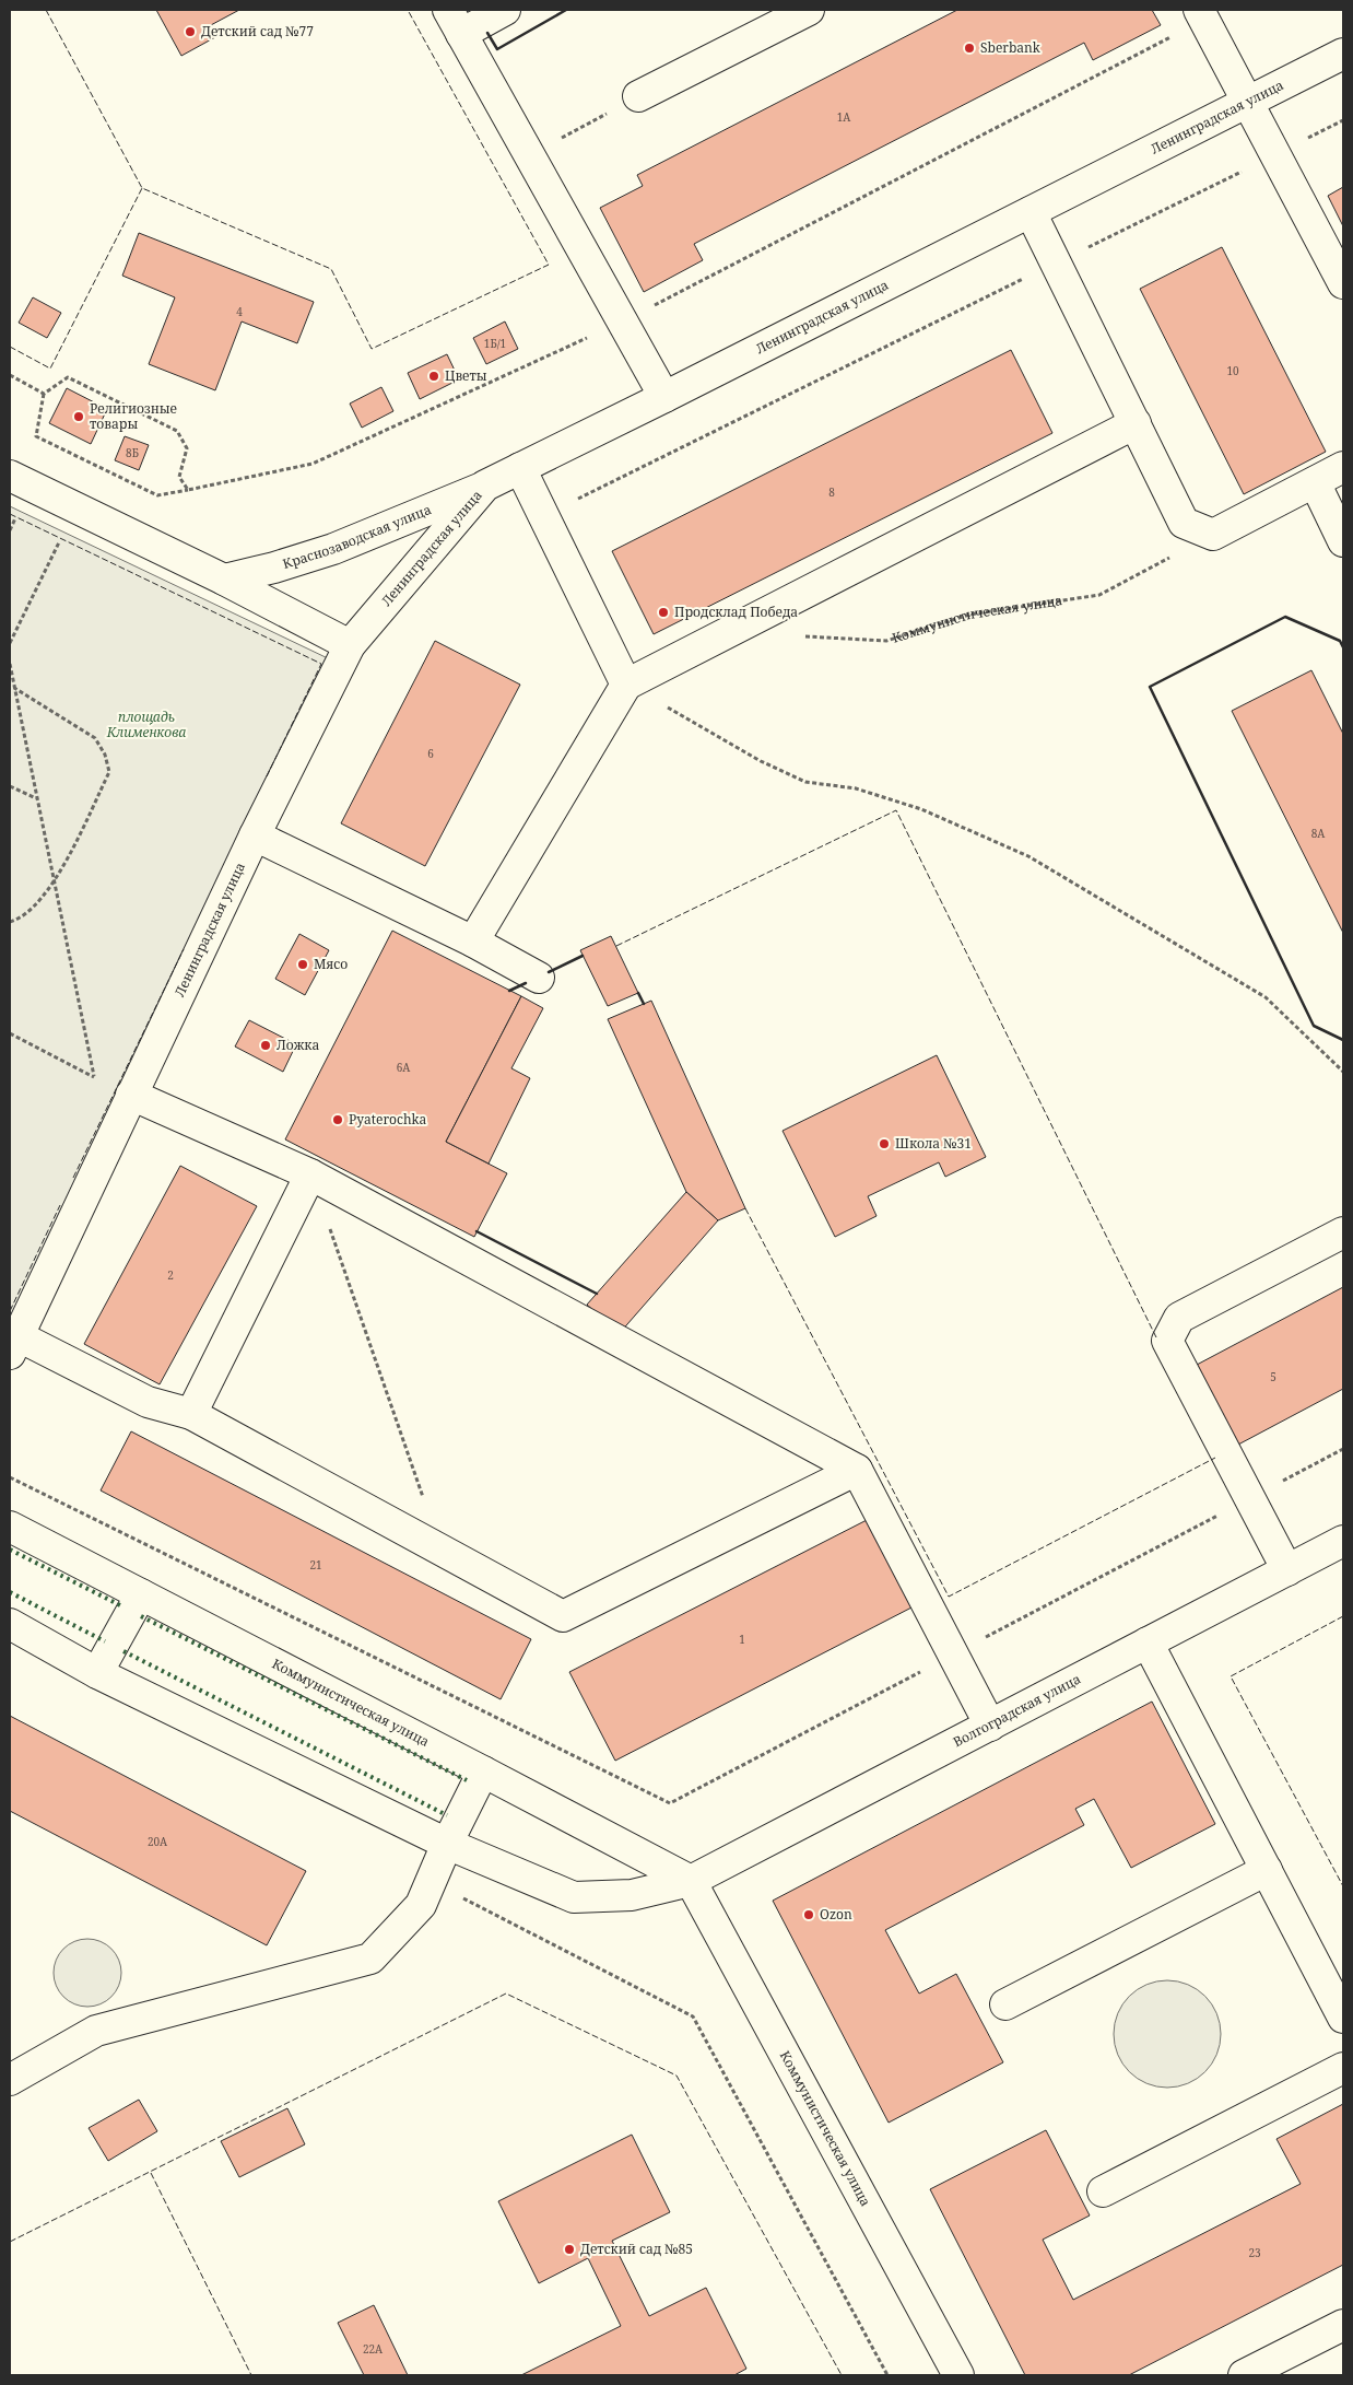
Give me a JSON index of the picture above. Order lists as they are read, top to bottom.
{
  "streets": {
    "street": [
      "Ленинградская улица",
      "Краснозаводская улица",
      "Коммунистическая улица",
      "Волгоградская улица"
    ]
  },
  "crossings": [
    ["Ленинградская улица", "Краснозаводская улица"],
    ["Коммунистическая улица", "Волгоградская улица"]
  ],
  "parks": ["площадь Клименкова"],
  "places": [
    "Детский сад №77",
    "Sberbank",
    "Цветы",
    "Религиозные товары",
    "Продсклад Победа",
    "Мясо",
    "Ложка",
    "Pyaterochka",
    "Школа №31",
    "Ozon",
    "Детский сад №85"
  ],
  "house_numbers": [
    "1А",
    "4",
    "1Б/1",
    "10",
    "8Б",
    "8",
    "6",
    "8А",
    "6А",
    "2",
    "5",
    "21",
    "1",
    "20А",
    "23",
    "22А"
  ]
}
